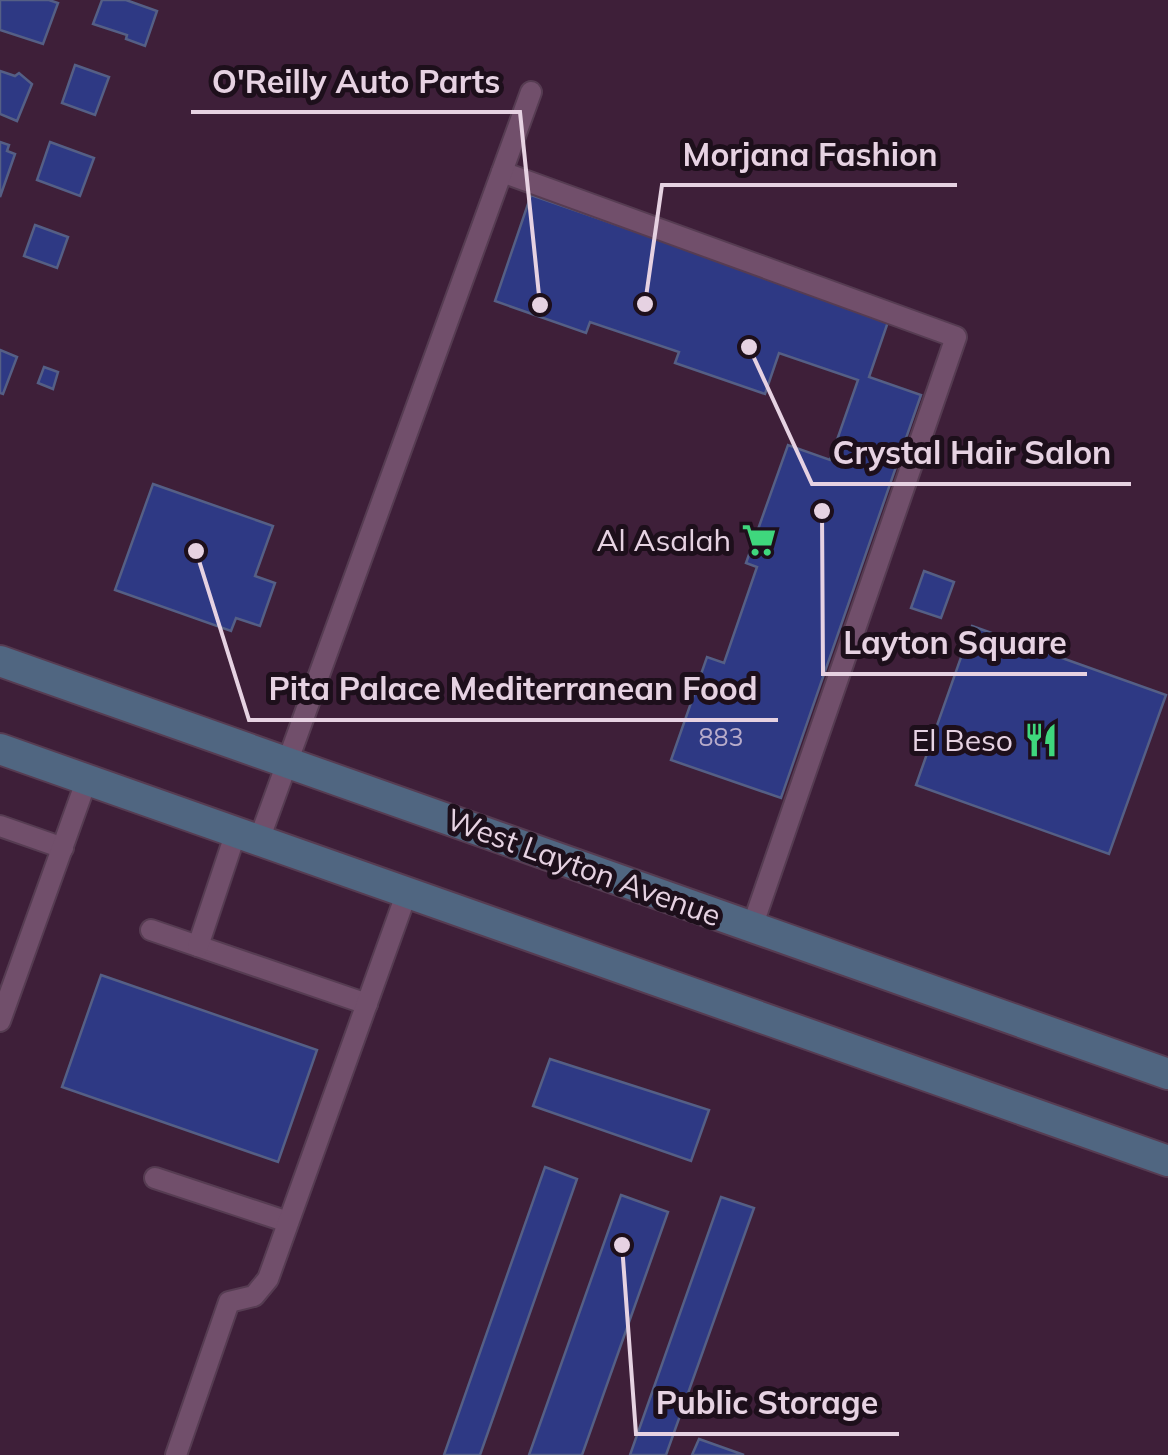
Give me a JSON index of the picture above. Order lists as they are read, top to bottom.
{
  "streets": {
    "main road": ["West Layton Avenue"]
  },
  "places": {
    "other": [
      "Morjana Fashion",
      "O'Reilly Auto Parts",
      "Crystal Hair Salon",
      "Layton Square",
      "Pita Palace Mediterranean Food",
      "Public Storage"
    ],
    "supermarket": ["Al Asalah"],
    "restaurant": ["El Beso"]
  },
  "house_numbers": ["883"]
}
